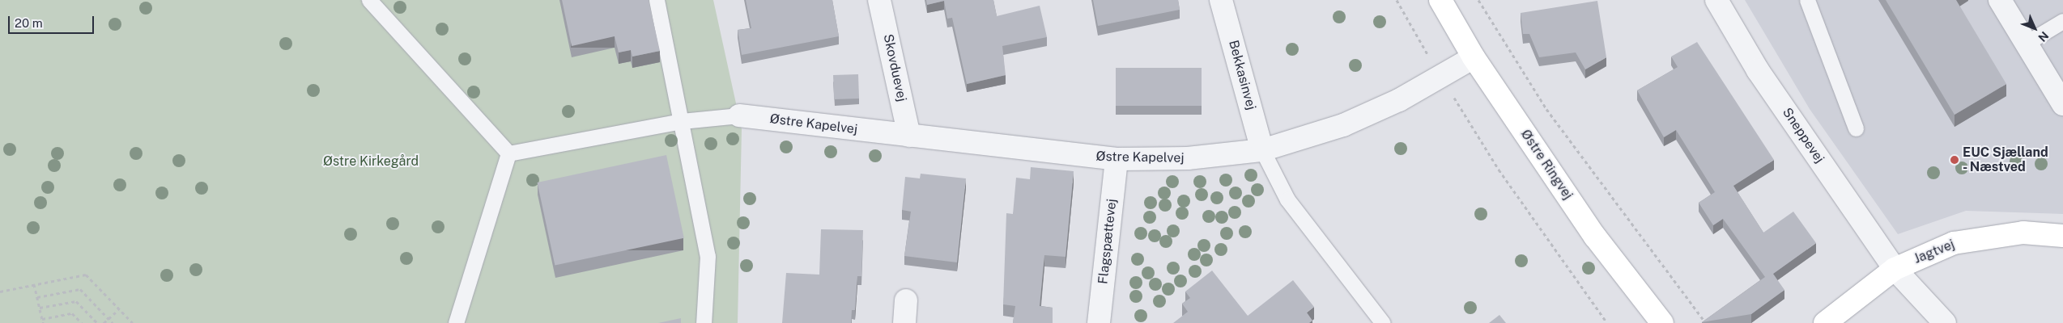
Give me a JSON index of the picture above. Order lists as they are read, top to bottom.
{
  "streets": {
    "street": [
      "Skovduevej",
      "Bekkasinvej",
      "Østre Kapelvej",
      "Sneppevej",
      "Østre Ringvej",
      "Flagspættevej",
      "Jagtvej"
    ]
  },
  "crossings": [
    ["Skovduevej", "Østre Kapelvej"],
    ["Bekkasinvej", "Østre Kapelvej"],
    ["Østre Kapelvej", "Østre Ringvej"],
    ["Østre Kapelvej", "Flagspættevej"],
    ["Sneppevej", "Jagtvej"]
  ],
  "parks": ["Østre Kirkegård"],
  "places": ["EUC Sjælland - Næstved"],
  "scale_bar": "20 m",
  "north": "bottom right"
}
